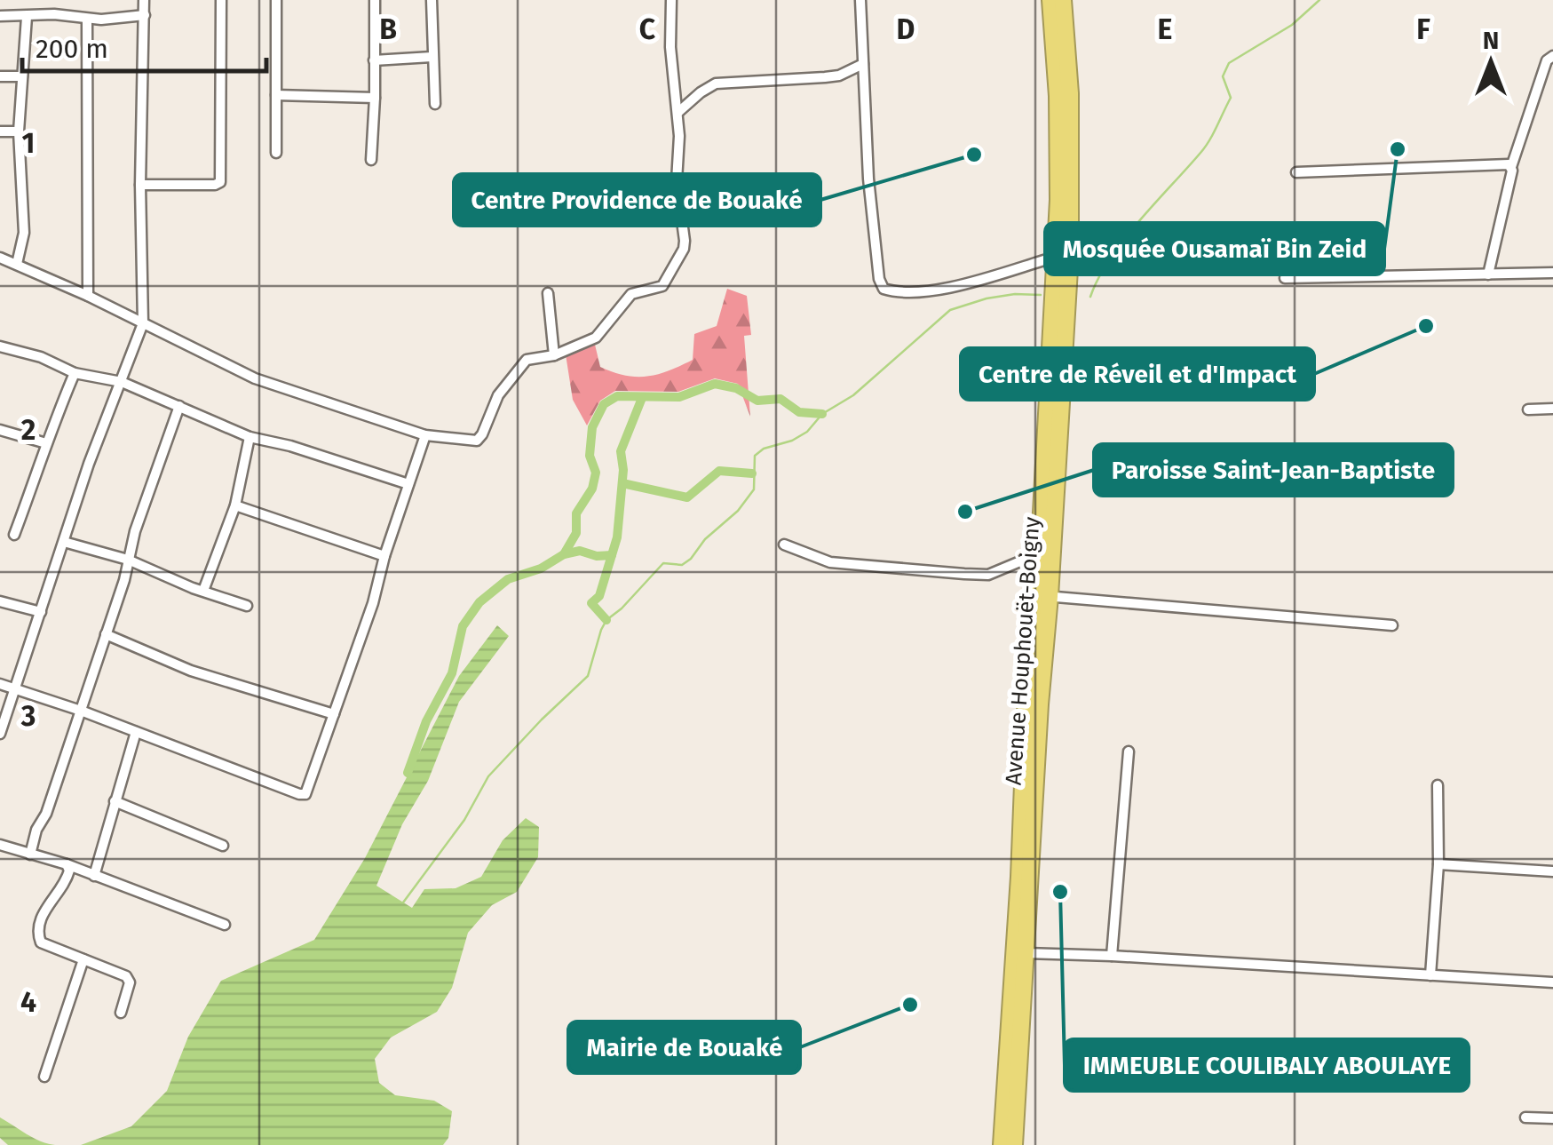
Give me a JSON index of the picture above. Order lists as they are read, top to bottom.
{
  "streets": {
    "highway": ["Avenue Houphouët-Boigny"]
  },
  "places": [
    "Mosquée Ousamaï Bin Zeid",
    "Centre Providence de Bouaké",
    "Centre de Réveil et d'Impact",
    "Paroisse Saint-Jean-Baptiste",
    "IMMEUBLE COULIBALY ABOULAYE",
    "Mairie de Bouaké"
  ],
  "scale_bar": "200 m",
  "north": "top",
  "grid": {
    "columns": [
      "B",
      "C",
      "D",
      "E",
      "F"
    ],
    "rows": [
      "1",
      "2",
      "3",
      "4"
    ]
  }
}
